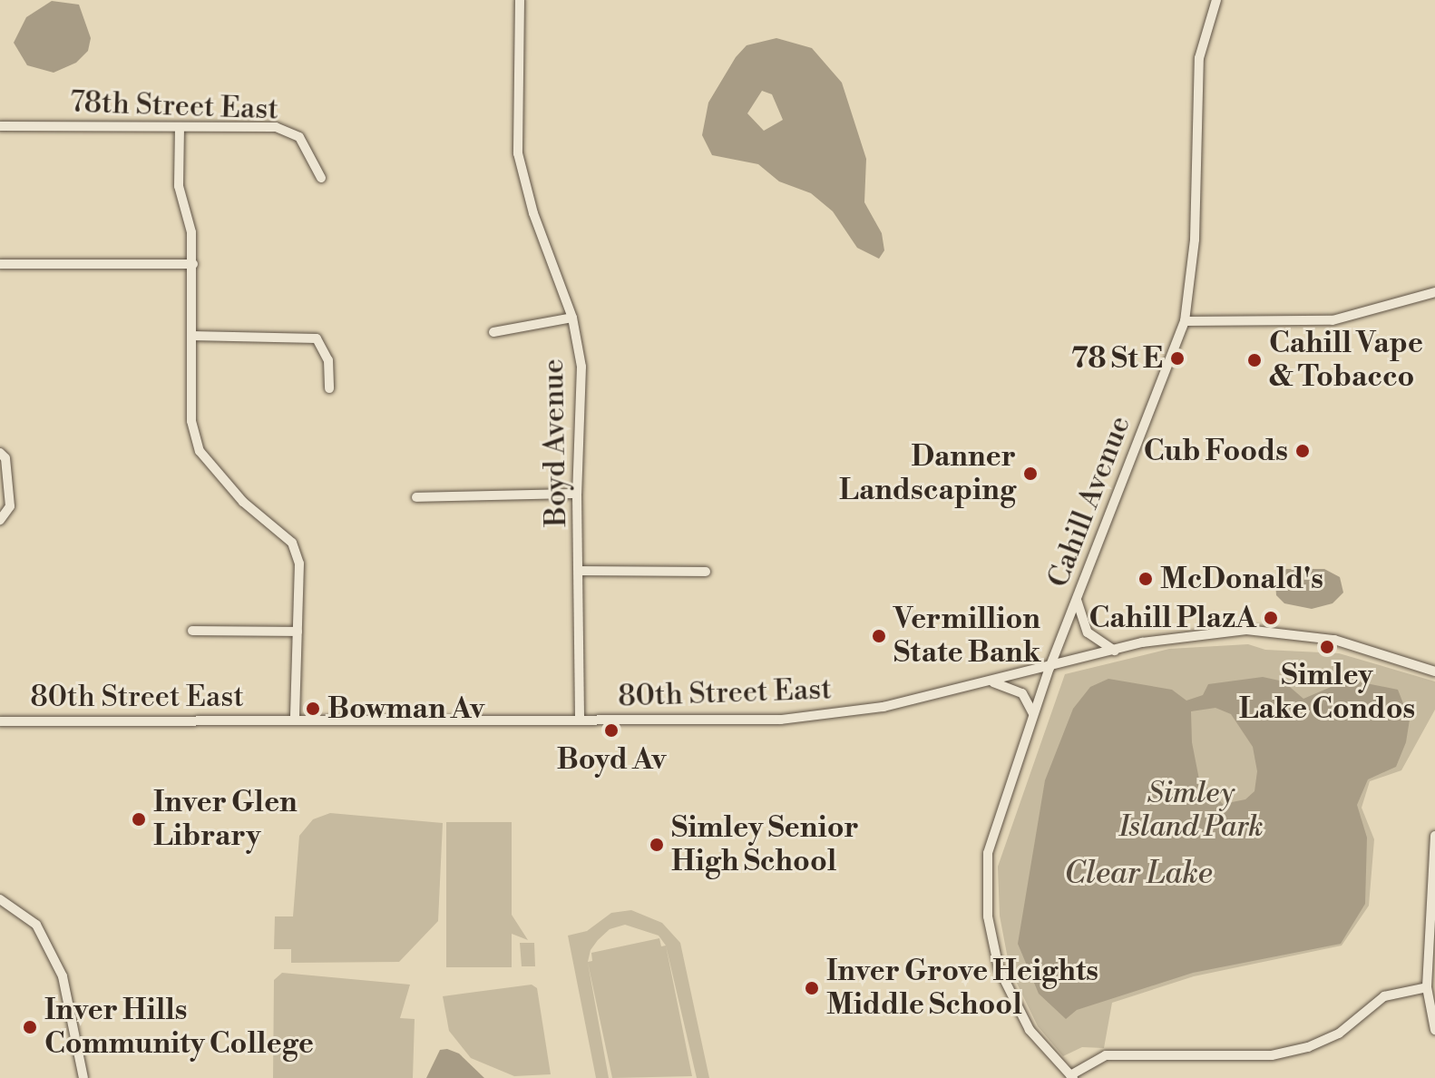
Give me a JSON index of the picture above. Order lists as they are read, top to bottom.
{
  "streets": {
    "street": [
      "78th Street East",
      "Boyd Avenue",
      "Cahill Avenue",
      "80th Street East"
    ]
  },
  "crossings": [
    ["Boyd Avenue", "80th Street East"],
    ["Cahill Avenue", "80th Street East"]
  ],
  "water": ["Clear Lake"],
  "parks": ["Simley Island Park"],
  "places": [
    "78 St E",
    "Cahill Vape & Tobacco",
    "Cub Foods",
    "Danner Landscaping",
    "McDonald's",
    "Cahill PlazA",
    "Vermillion State Bank",
    "Simley Lake Condos",
    "Bowman Av",
    "Boyd Av",
    "Inver Glen Library",
    "Simley Senior High School",
    "Inver Grove Heights Middle School",
    "Inver Hills Community College"
  ]
}
